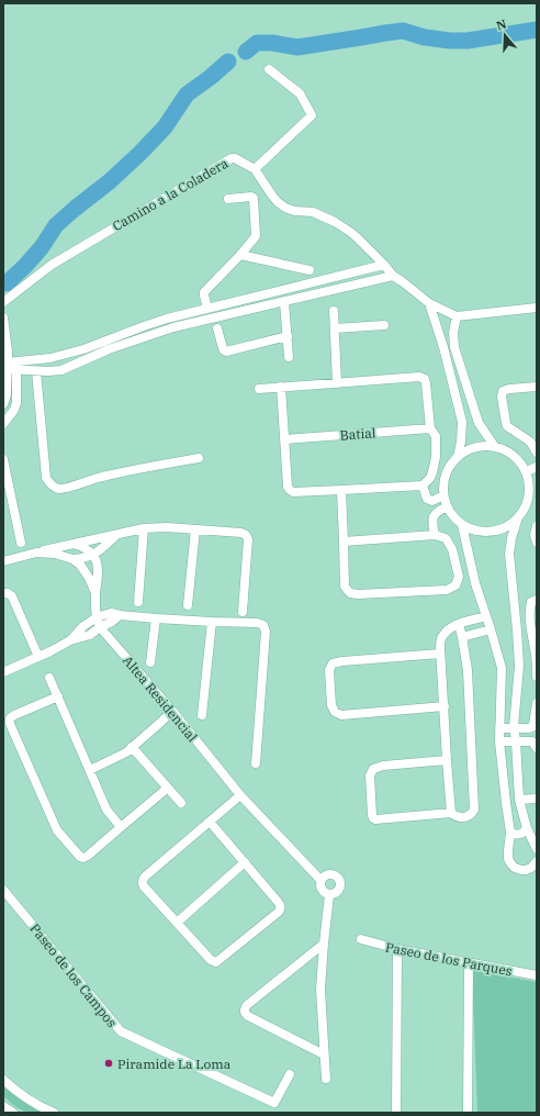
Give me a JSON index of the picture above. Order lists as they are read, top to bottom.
{
  "streets": {
    "street": [
      "Camino a la Coladera",
      "Batial",
      "Altea Residencial",
      "Paseo de los Parques",
      "Paseo de los Campos"
    ]
  },
  "places": ["Piramide La Loma"],
  "north": "top"
}
